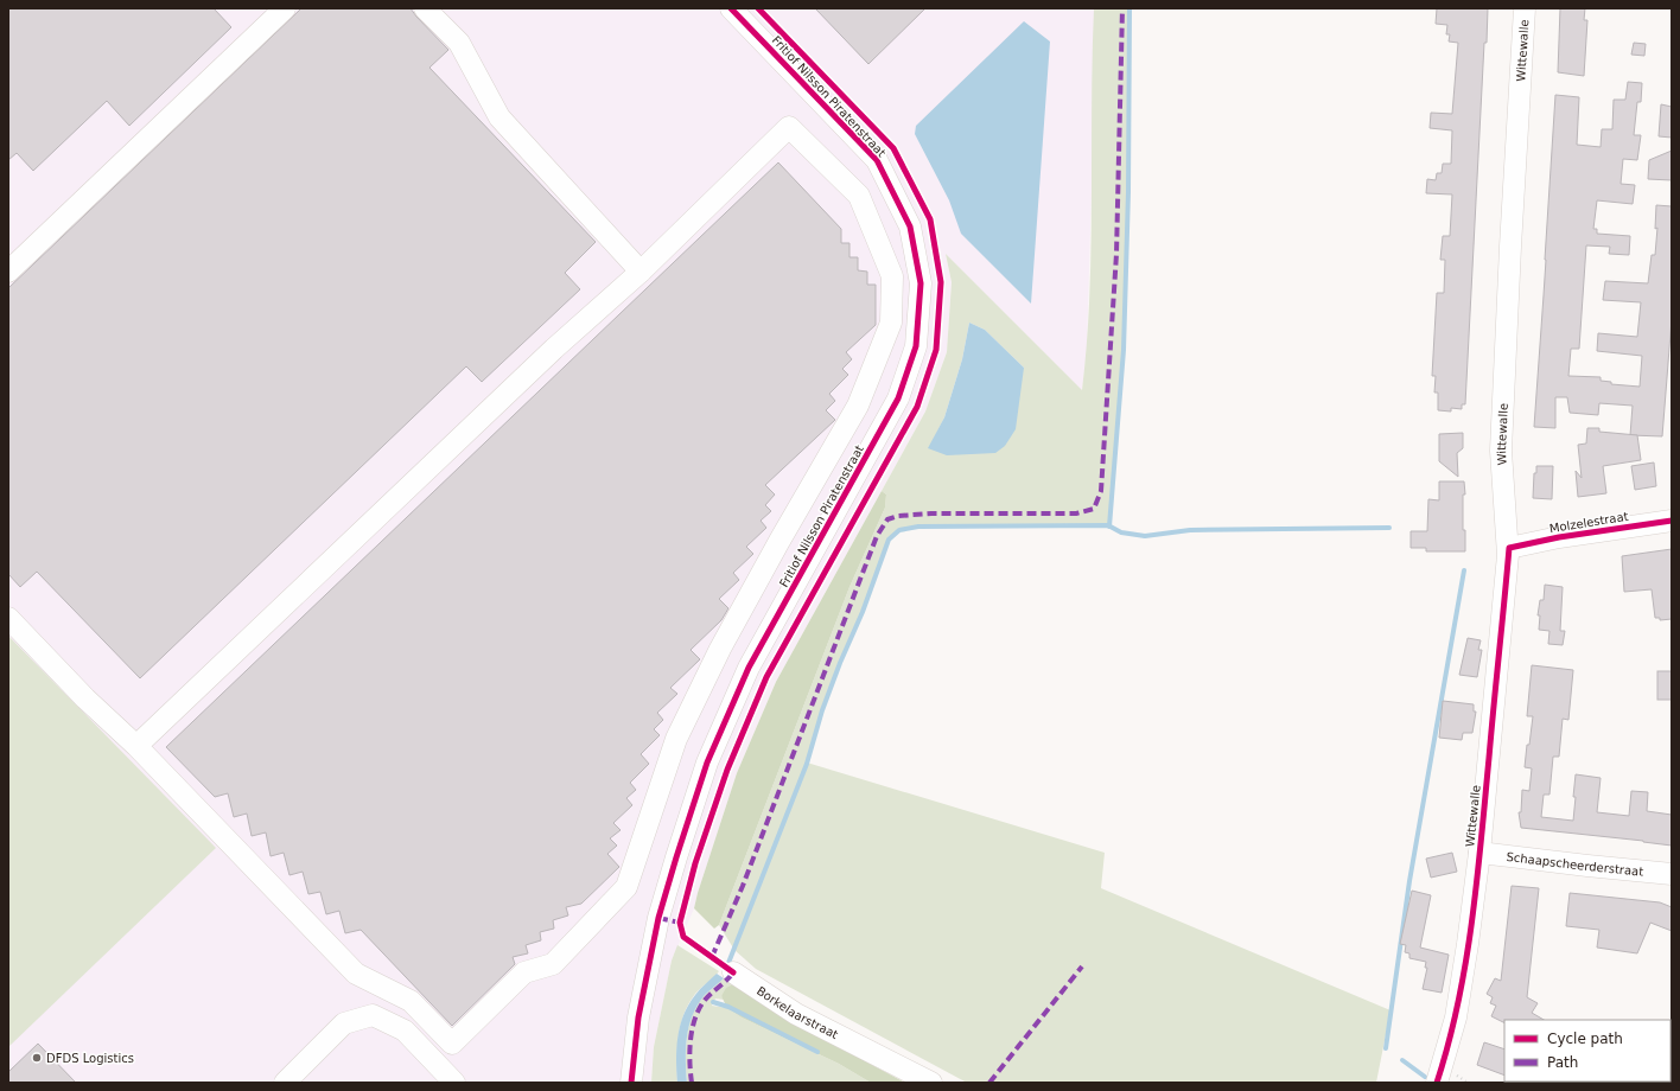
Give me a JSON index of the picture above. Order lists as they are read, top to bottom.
{
  "streets": {
    "street": [
      "Wittewalle",
      "Fritiof Nilsson Piratenstraat",
      "Molzelestraat",
      "Schaapscheerderstraat",
      "Borkelaarstraat"
    ]
  },
  "crossings": [
    ["Wittewalle", "Molzelestraat"],
    ["Wittewalle", "Schaapscheerderstraat"]
  ],
  "places": ["DFDS Logistics"],
  "legend": ["Cycle path", "Path"]
}
